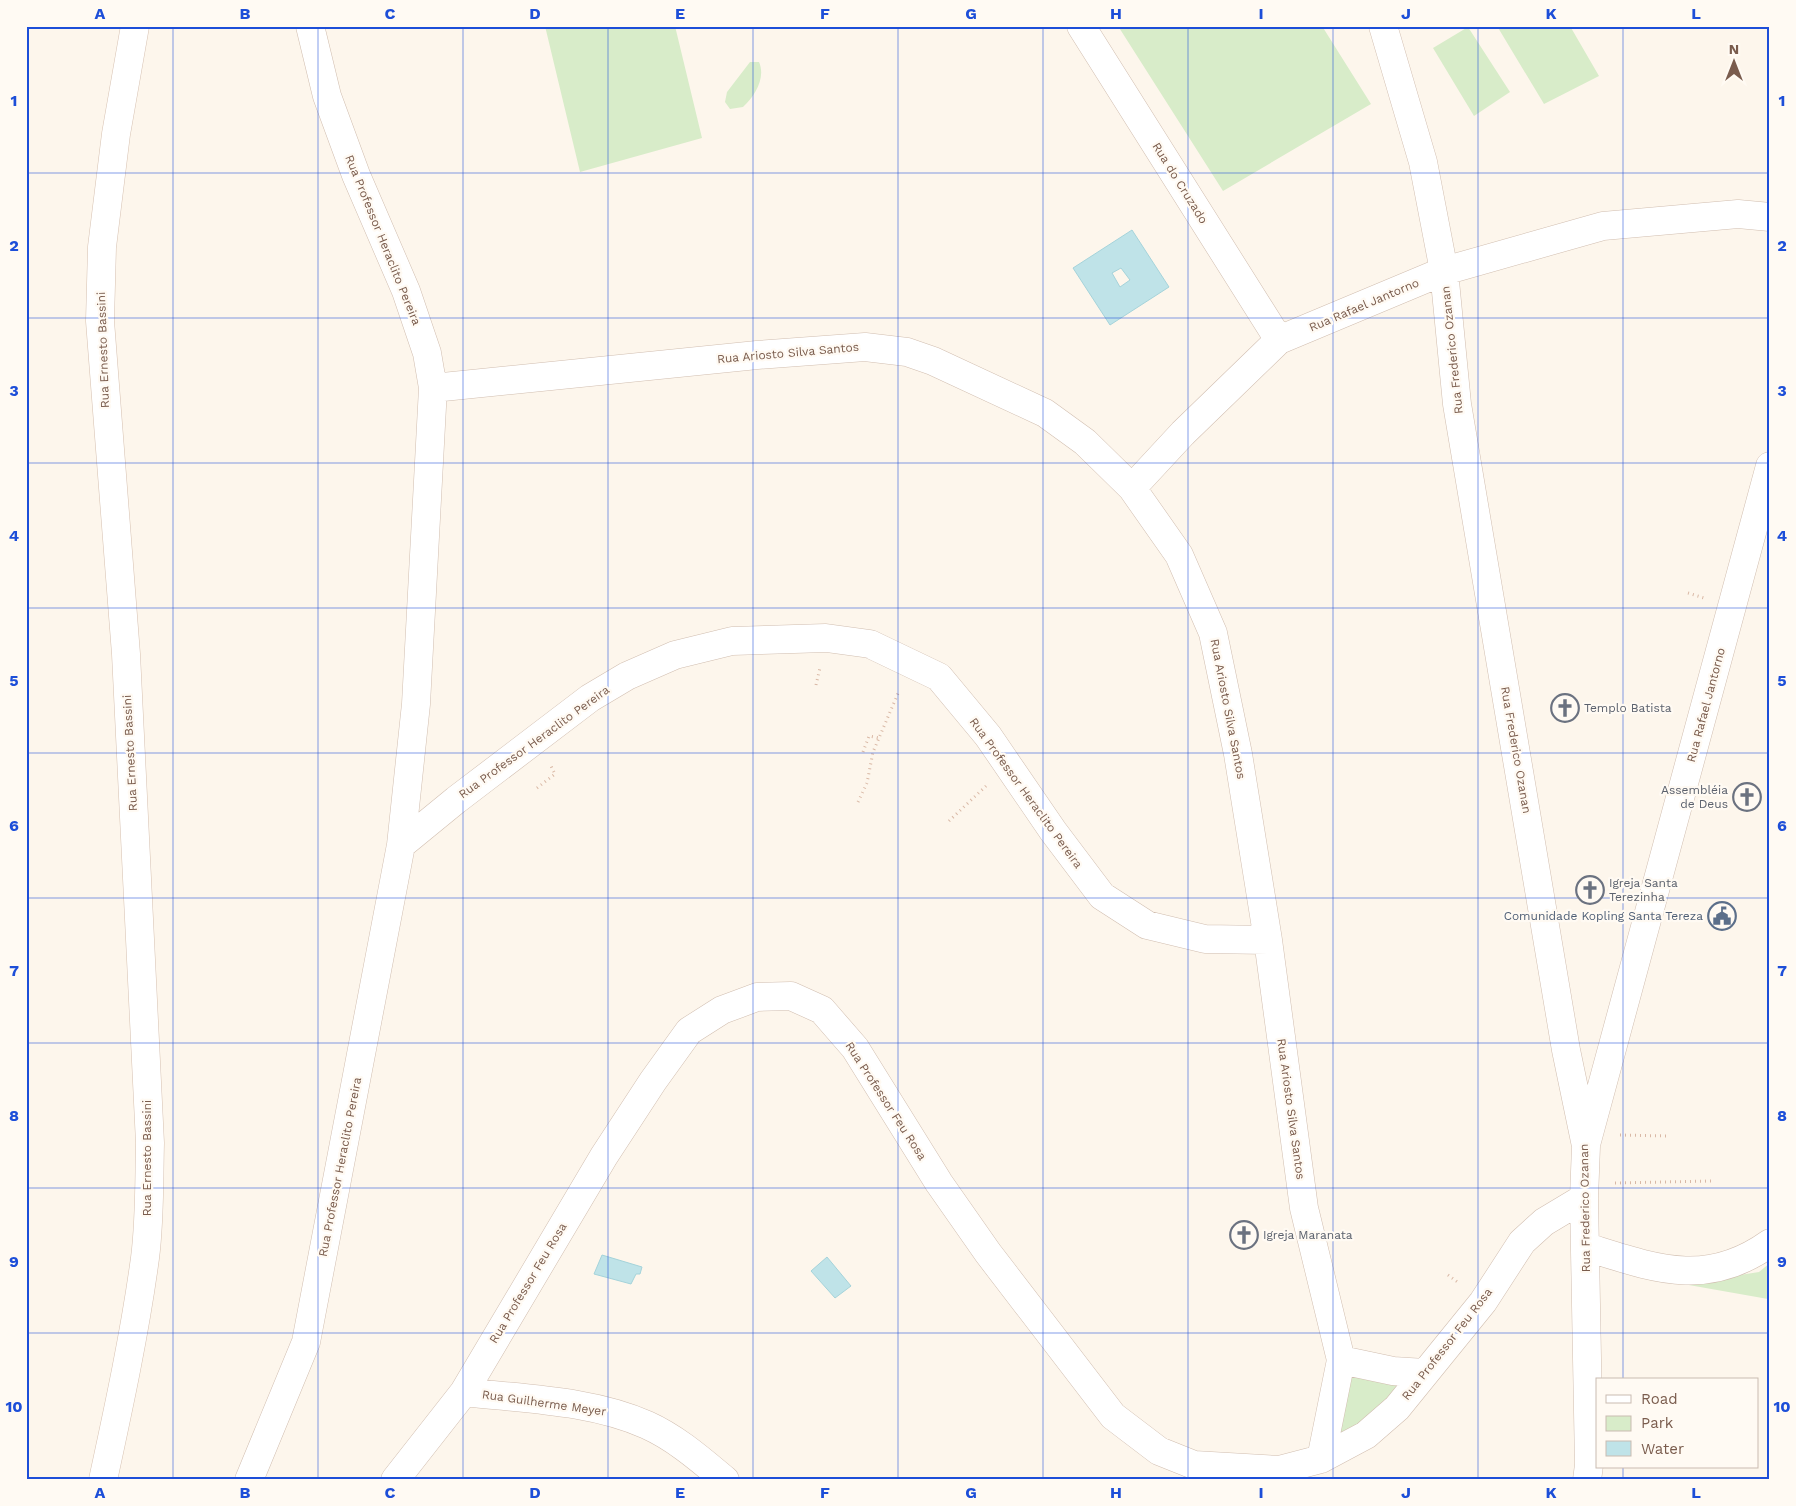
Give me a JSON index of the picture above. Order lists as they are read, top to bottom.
{
  "streets": {
    "street": [
      "Rua do Cruzado",
      "Rua Professor Heraclito Pereira",
      "Rua Rafael Jantorno",
      "Rua Ernesto Bassini",
      "Rua Frederico Ozanan",
      "Rua Ariosto Silva Santos",
      "Rua Professor Feu Rosa",
      "Rua Guilherme Meyer"
    ]
  },
  "crossings": [
    ["Rua do Cruzado", "Rua Rafael Jantorno"],
    ["Rua Professor Heraclito Pereira", "Rua Ariosto Silva Santos"],
    ["Rua Rafael Jantorno", "Rua Frederico Ozanan"],
    ["Rua Rafael Jantorno", "Rua Ariosto Silva Santos"],
    ["Rua Frederico Ozanan", "Rua Professor Feu Rosa"],
    ["Rua Professor Feu Rosa", "Rua Guilherme Meyer"]
  ],
  "places": {
    "church": [
      "Templo Batista",
      "Assembléia de Deus",
      "Igreja Santa Terezinha",
      "Igreja Maranata"
    ],
    "public building": ["Comunidade Kopling Santa Tereza"]
  },
  "legend": ["Road", "Park", "Water"],
  "north": "top",
  "grid": {
    "columns": [
      "A",
      "B",
      "C",
      "D",
      "E",
      "F",
      "G",
      "H",
      "I",
      "J",
      "K",
      "L"
    ],
    "rows": [
      "1",
      "2",
      "3",
      "4",
      "5",
      "6",
      "7",
      "8",
      "9",
      "10"
    ]
  }
}
